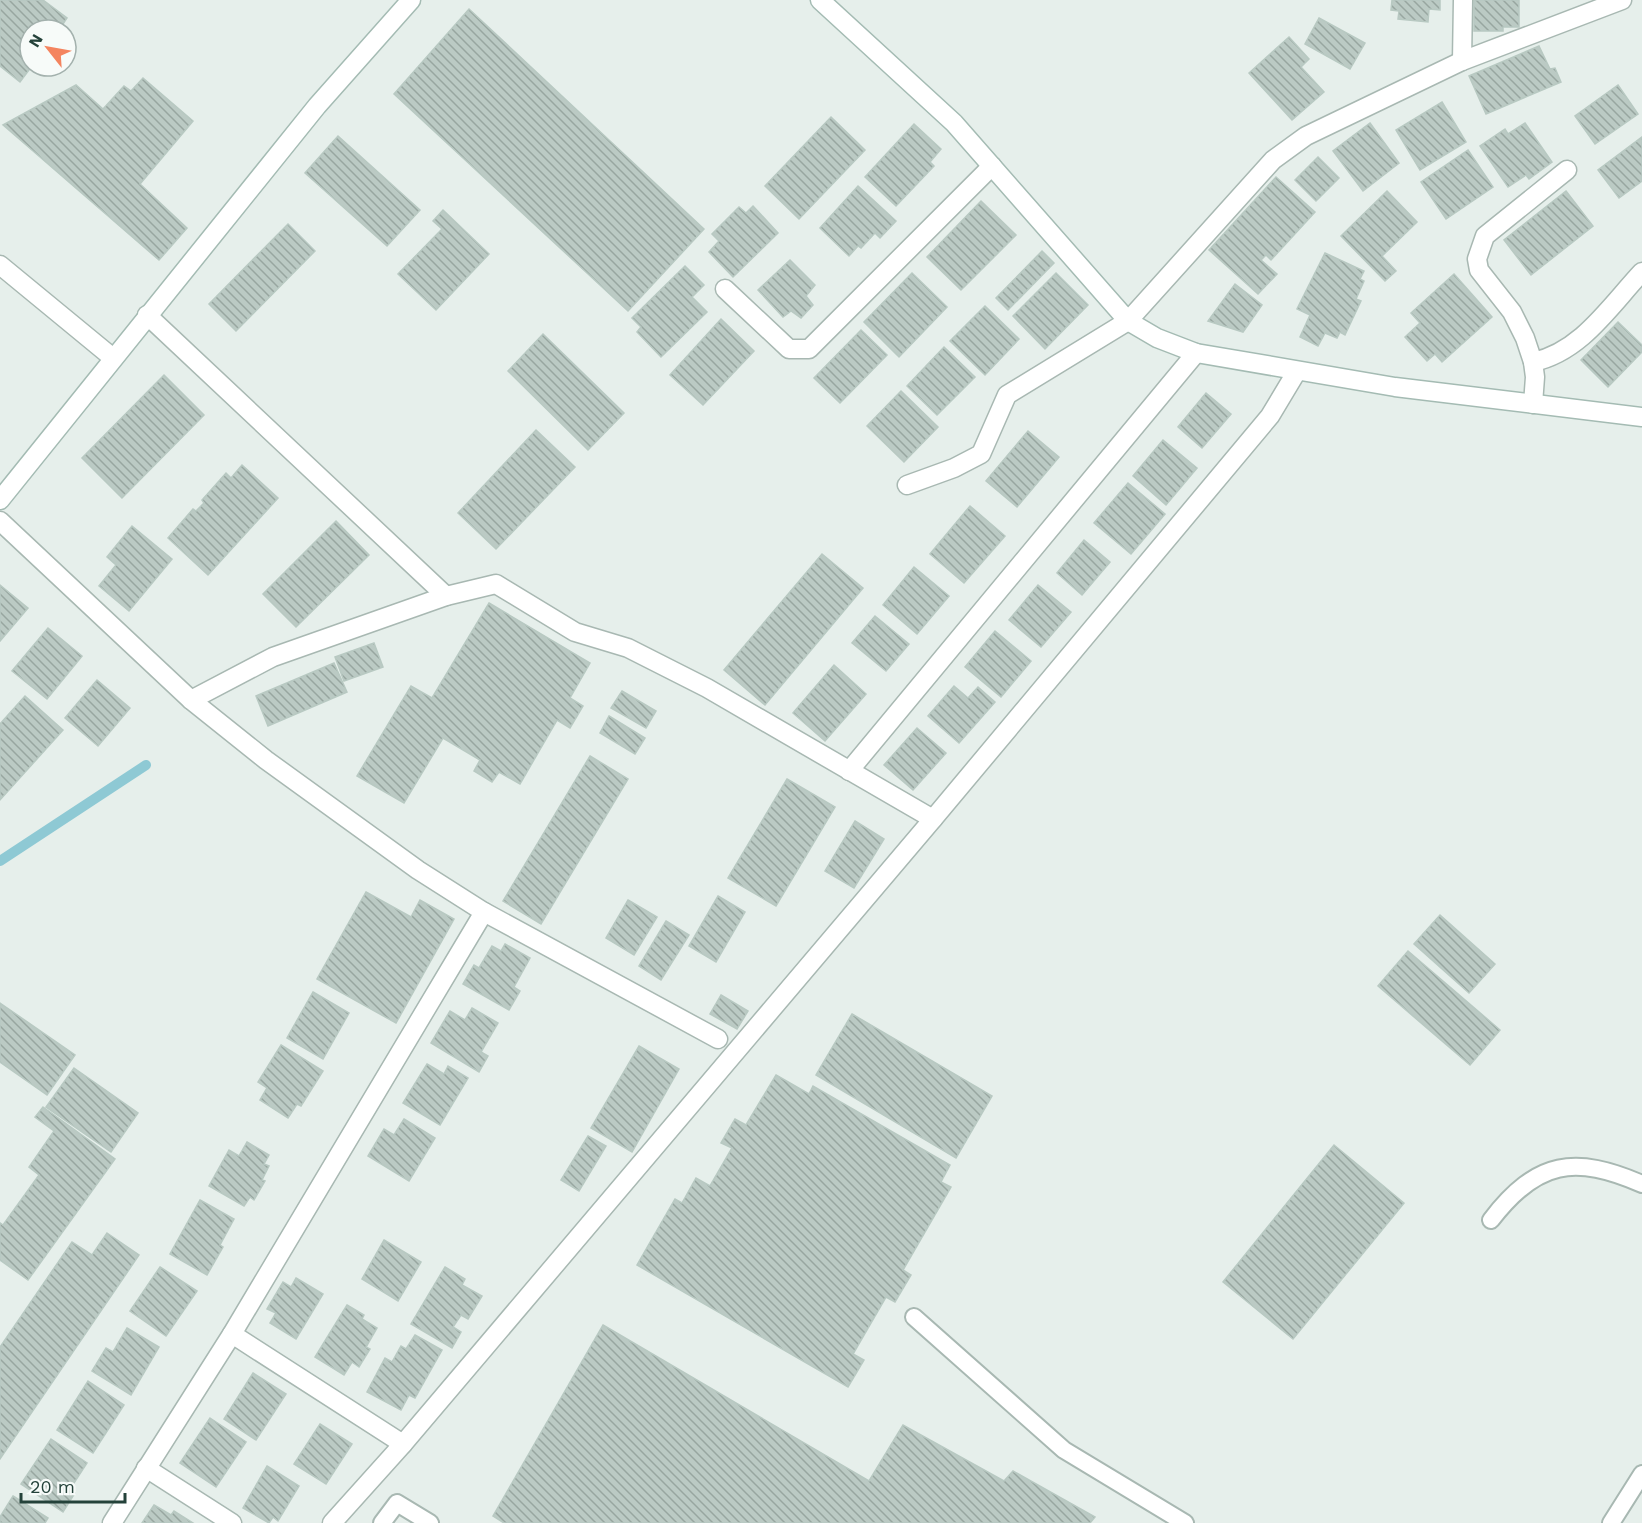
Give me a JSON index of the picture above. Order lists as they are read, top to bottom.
{
  "scale_bar": "20 m",
  "north": "top left"
}
